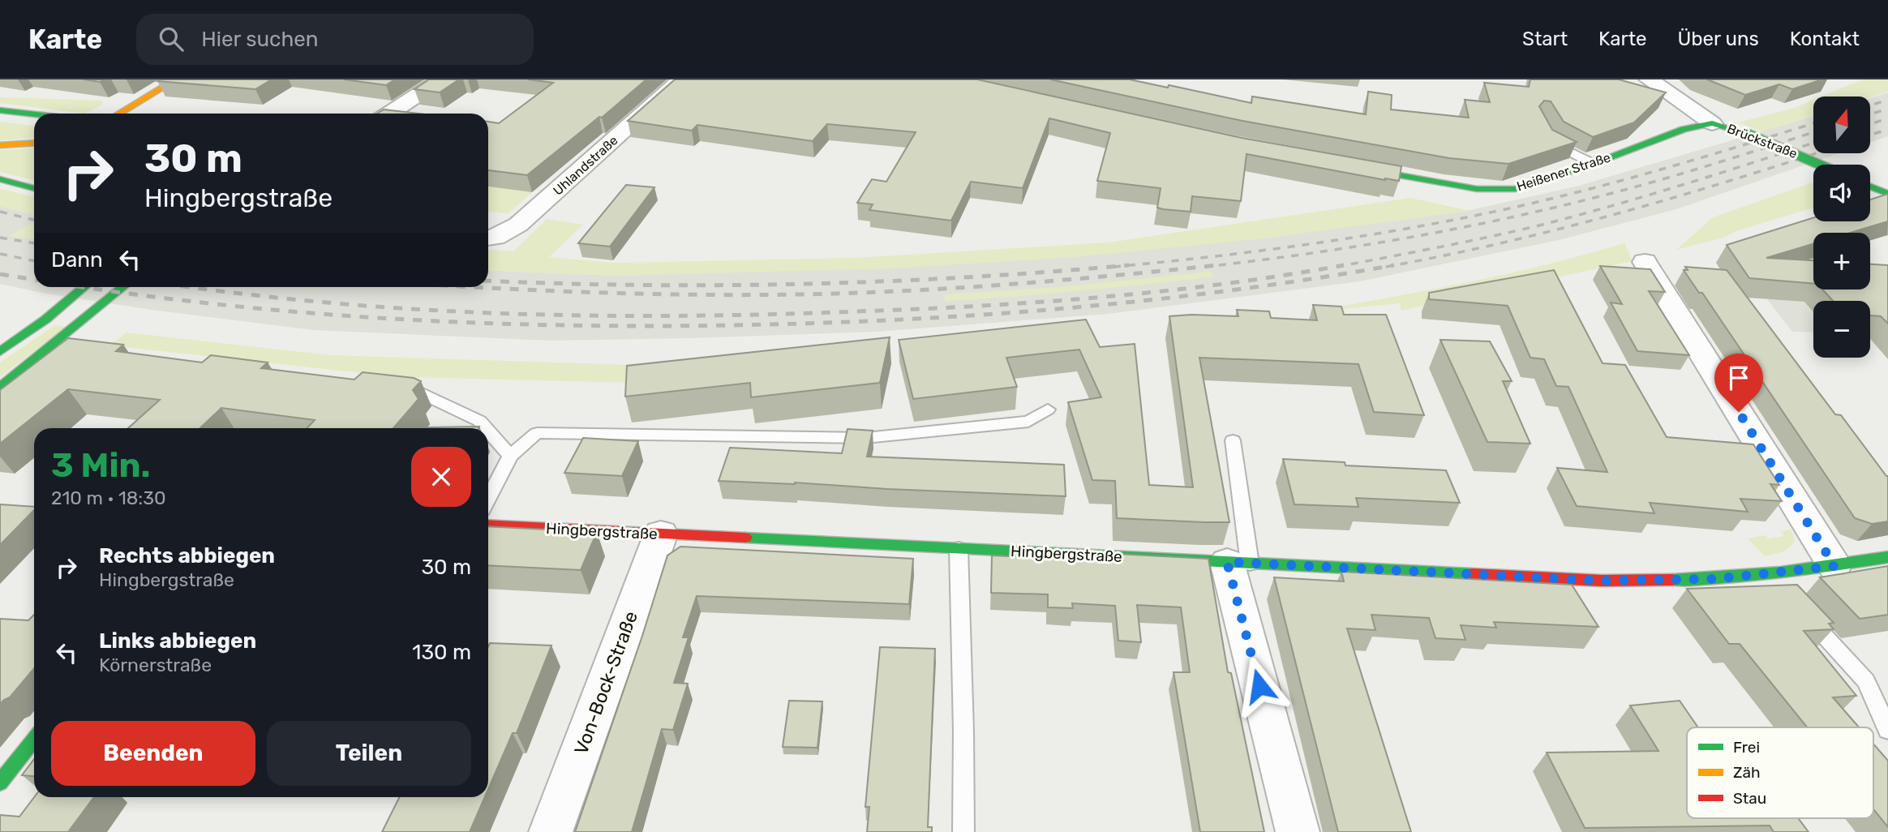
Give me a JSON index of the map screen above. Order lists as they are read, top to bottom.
{
  "streets": {
    "street": [
      "Brückstraße",
      "Uhlandstraße",
      "Heißener Straße",
      "Hingbergstraße",
      "Von-Bock-Straße"
    ]
  },
  "crossings": [
    ["Brückstraße", "Heißener Straße"],
    ["Hingbergstraße", "Von-Bock-Straße"]
  ],
  "legend": ["Frei", "Zäh", "Stau"],
  "north": "top",
  "page": {
    "header": "Karte",
    "search": "Hier suchen",
    "nav": [
      "Start",
      "Karte",
      "Über uns",
      "Kontakt"
    ],
    "map_buttons": ["+", "−"],
    "turn": ["30 m", "Hingbergstraße"],
    "then": "Dann",
    "heading": ["3 Min.", "210 m · 18:30"],
    "list": [
      {
        "name": "Rechts abbiegen",
        "note": "Hingbergstraße",
        "value": "30 m"
      },
      {
        "name": "Links abbiegen",
        "note": "Körnerstraße",
        "value": "130 m"
      }
    ],
    "buttons": ["Beenden", "Teilen"]
  }
}
